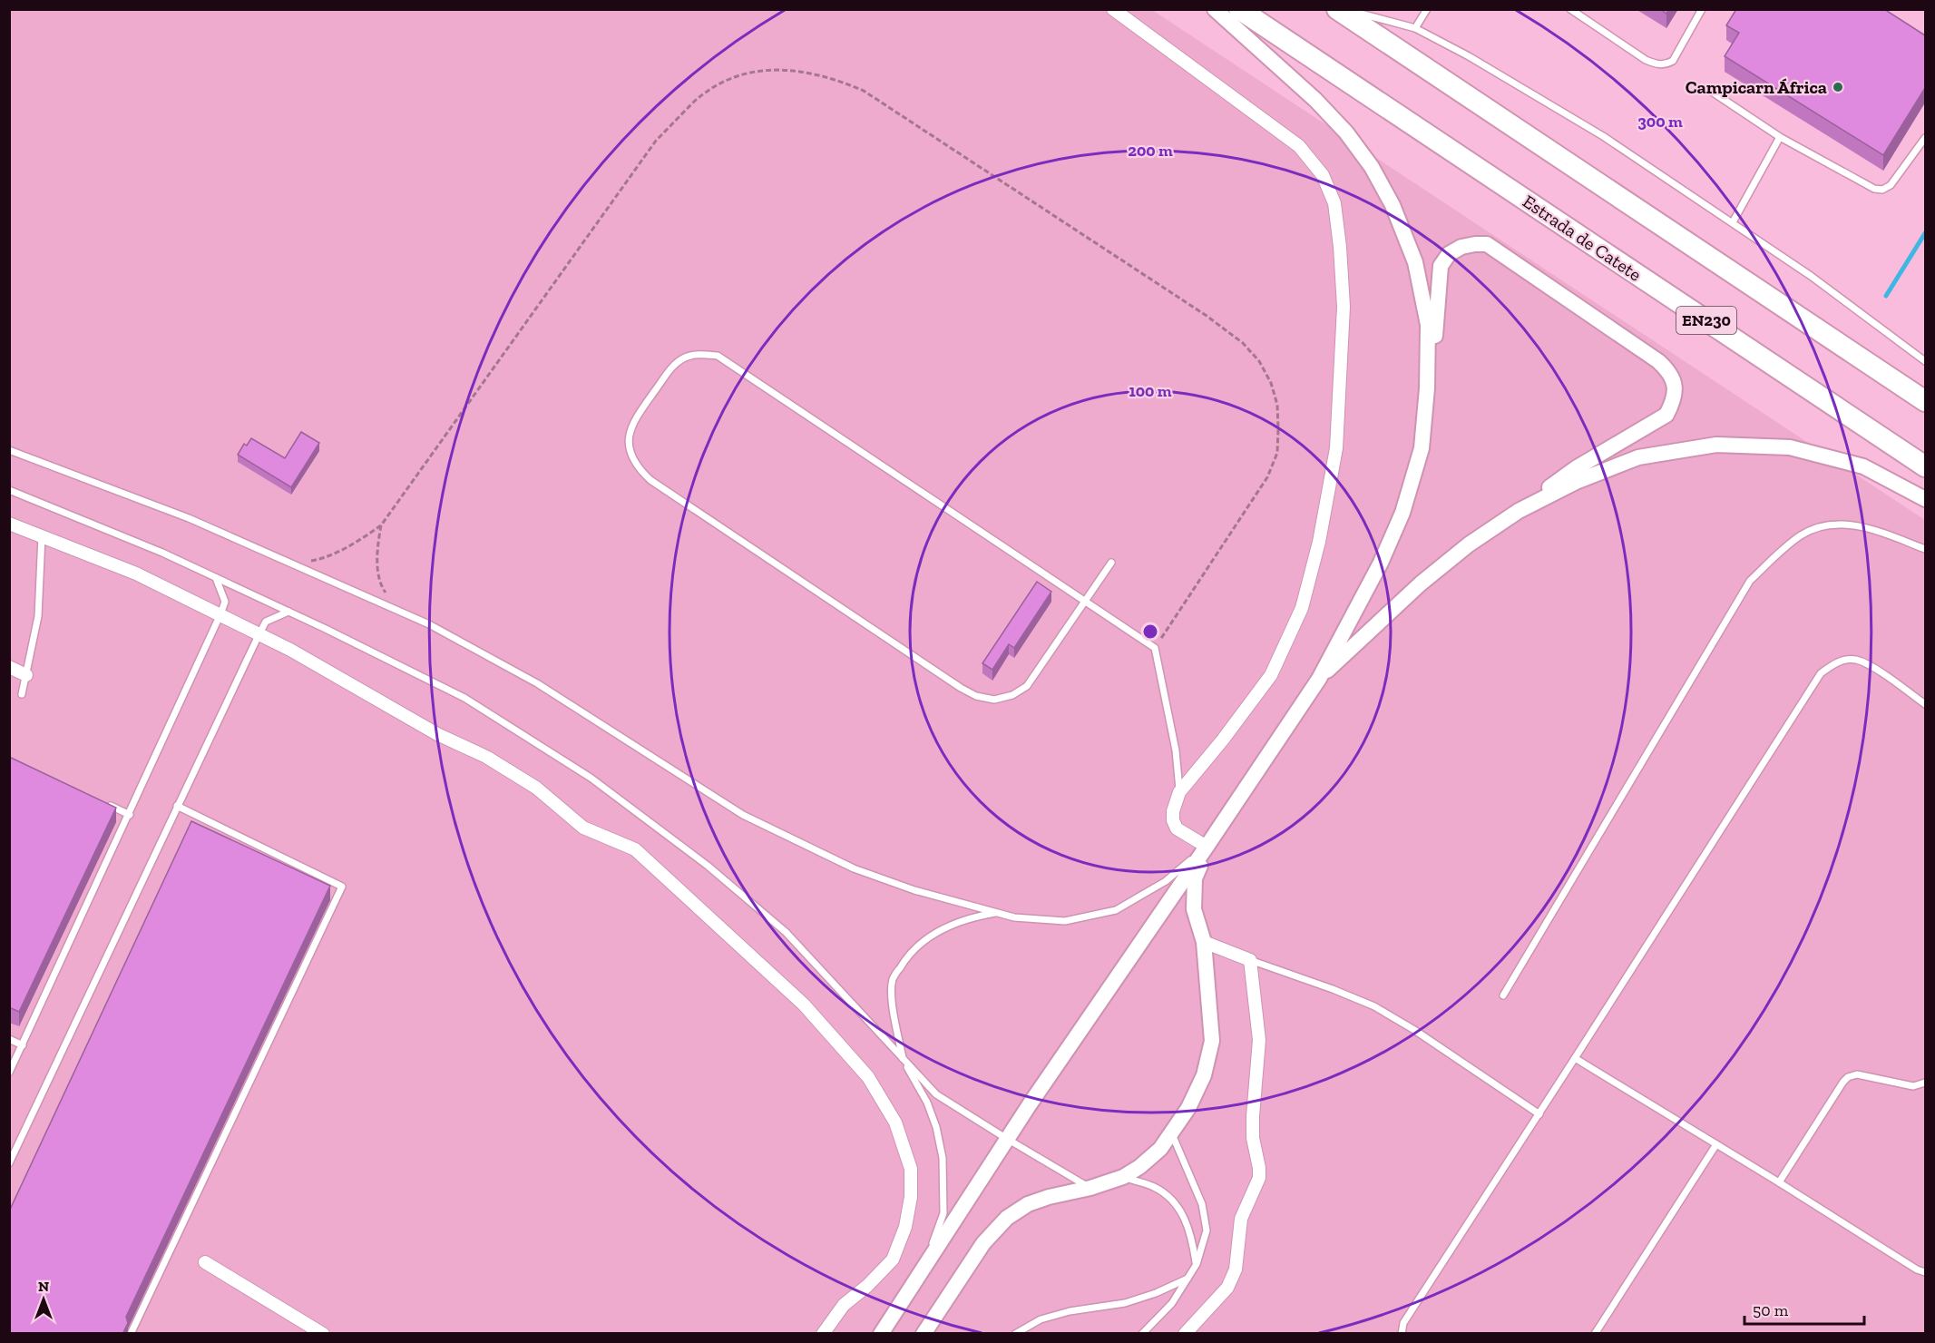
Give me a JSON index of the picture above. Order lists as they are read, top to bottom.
{
  "streets": {
    "highway": ["Estrada de Catete", "EN230"]
  },
  "places": ["Campicarn África"],
  "scale_bar": "50 m",
  "north": "top",
  "rings": ["300 m", "200 m", "100 m"]
}
